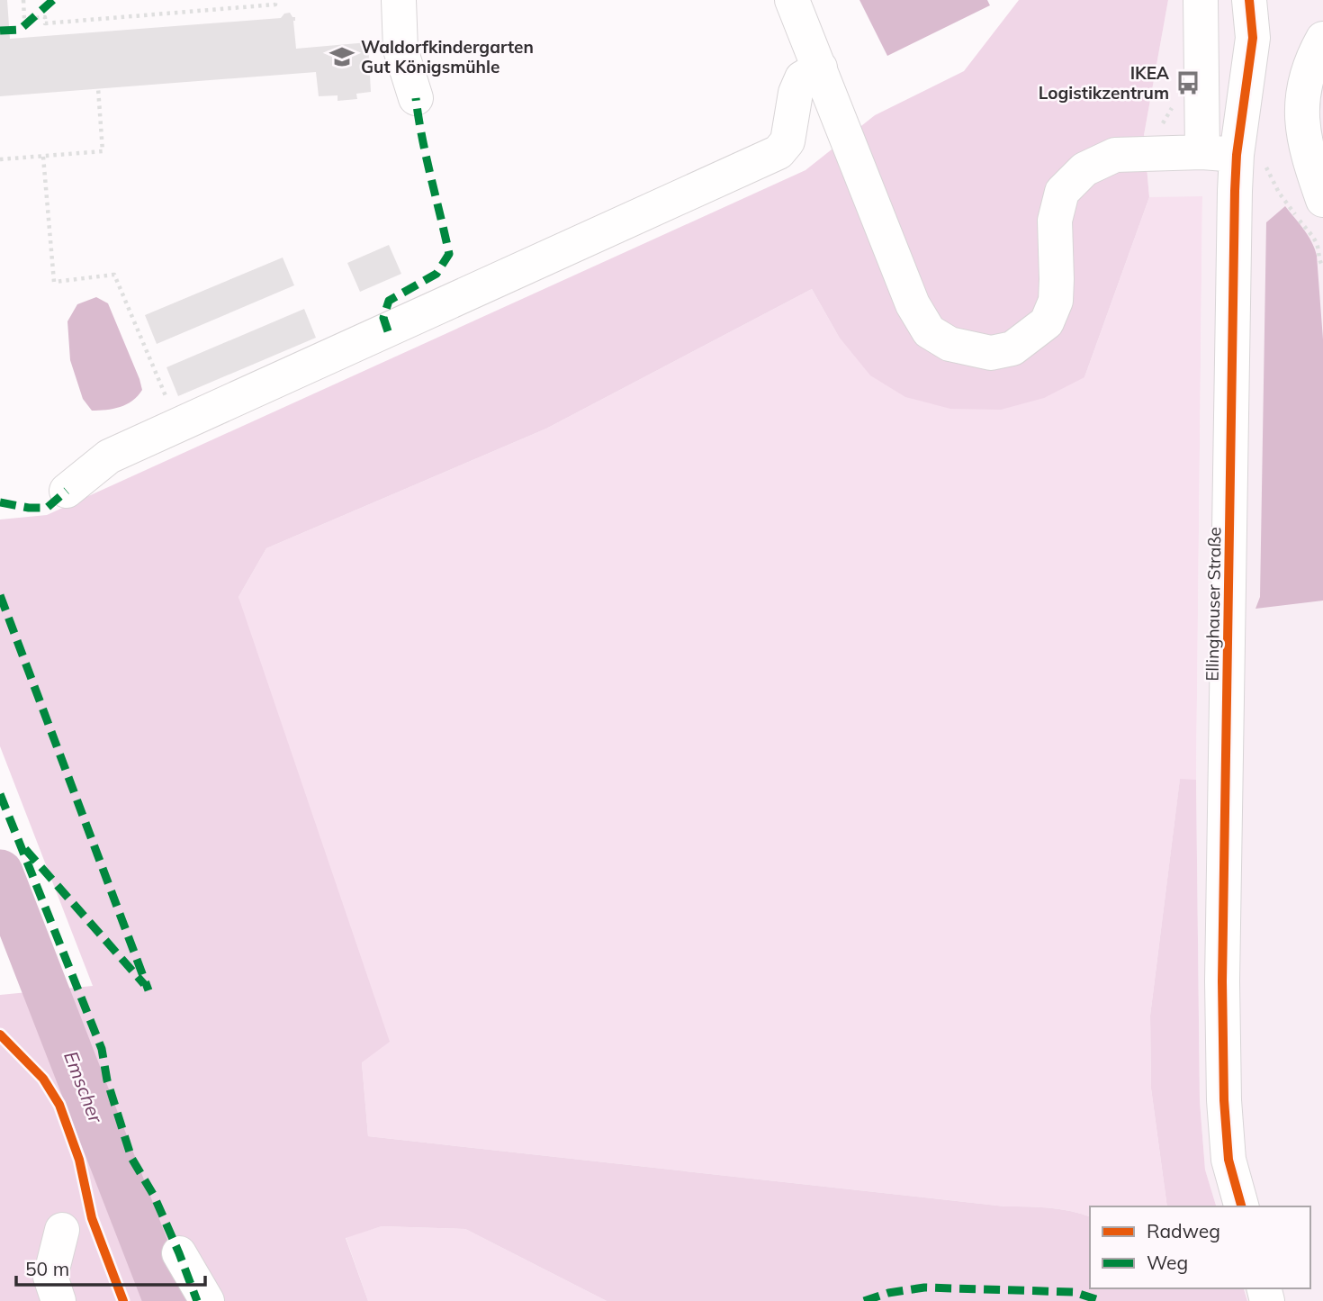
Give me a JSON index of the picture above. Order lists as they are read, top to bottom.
{
  "streets": {
    "street": ["Ellinghauser Straße"]
  },
  "water": ["Emscher"],
  "places": {
    "school or university": ["Waldorfkindergarten Gut Königsmühle"],
    "bus stop": ["IKEA Logistikzentrum"]
  },
  "legend": ["Radweg", "Weg"],
  "scale_bar": "50 m"
}
